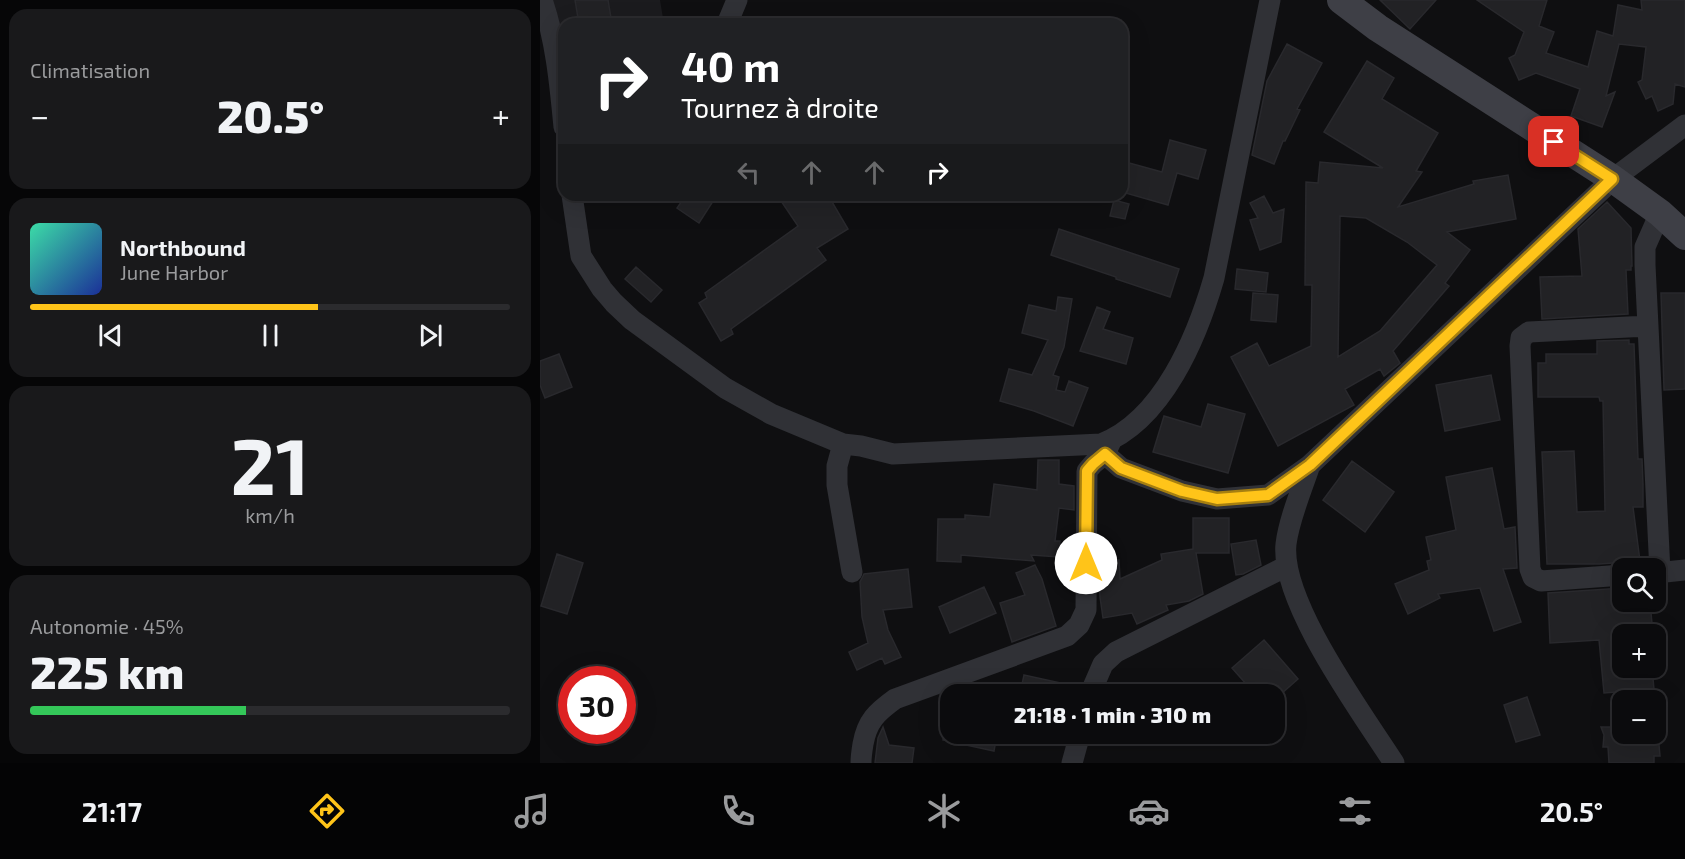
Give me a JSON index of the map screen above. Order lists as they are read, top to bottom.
{
  "page": {
    "tile": [
      "Climatisation",
      ["21", "km/h"],
      ["Autonomie · 45%", "225 km"]
    ],
    "turn": ["40 m", "Tournez à droite"],
    "heat": ["−", "20.5°", "+"],
    "song": ["Northbound", "June Harbor"],
    "map_buttons": ["+", "−"],
    "limit": "30",
    "trip": "21:18 · 1 min · 310 m",
    "tabs": ["21:17", "20.5°"]
  }
}
